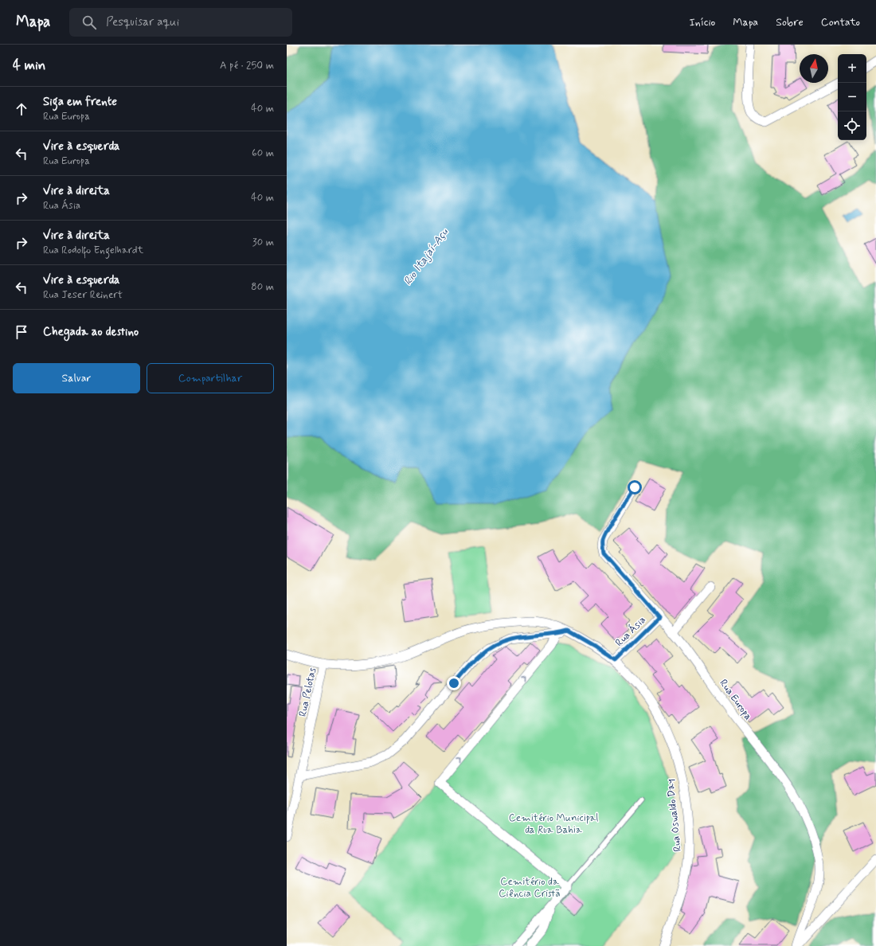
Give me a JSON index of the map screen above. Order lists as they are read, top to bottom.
{
  "streets": {
    "street": [
      "Rua Ásia",
      "Rua Pelotas",
      "Rua Europa",
      "Rua Oswaldo Day"
    ]
  },
  "crossings": [
    ["Rua Ásia", "Rua Europa"],
    ["Rua Ásia", "Rua Oswaldo Day"],
    ["Rua Pelotas", "Rua Oswaldo Day"]
  ],
  "water": ["Rio Itajaí-Açu"],
  "parks": ["Cemitério Municipal da Rua Bahia", "Cemitério da Ciência Cristã"],
  "north": "top",
  "page": {
    "header": "Mapa",
    "search": "Pesquisar aqui",
    "nav": [
      "Início",
      "Mapa",
      "Sobre",
      "Contato"
    ],
    "heading": ["4 min", "A pé · 250 m"],
    "map_buttons": ["+", "−"],
    "list": [
      ["Siga em frente", "Rua Europa", "40 m"],
      ["Vire à esquerda", "Rua Europa", "60 m"],
      ["Vire à direita", "Rua Ásia", "40 m"],
      ["Vire à direita", "Rua Rodolfo Engelhardt", "30 m"],
      ["Vire à esquerda", "Rua Jeser Reinert", "80 m"],
      "Chegada ao destino"
    ],
    "buttons": ["Salvar", "Compartilhar"]
  }
}
